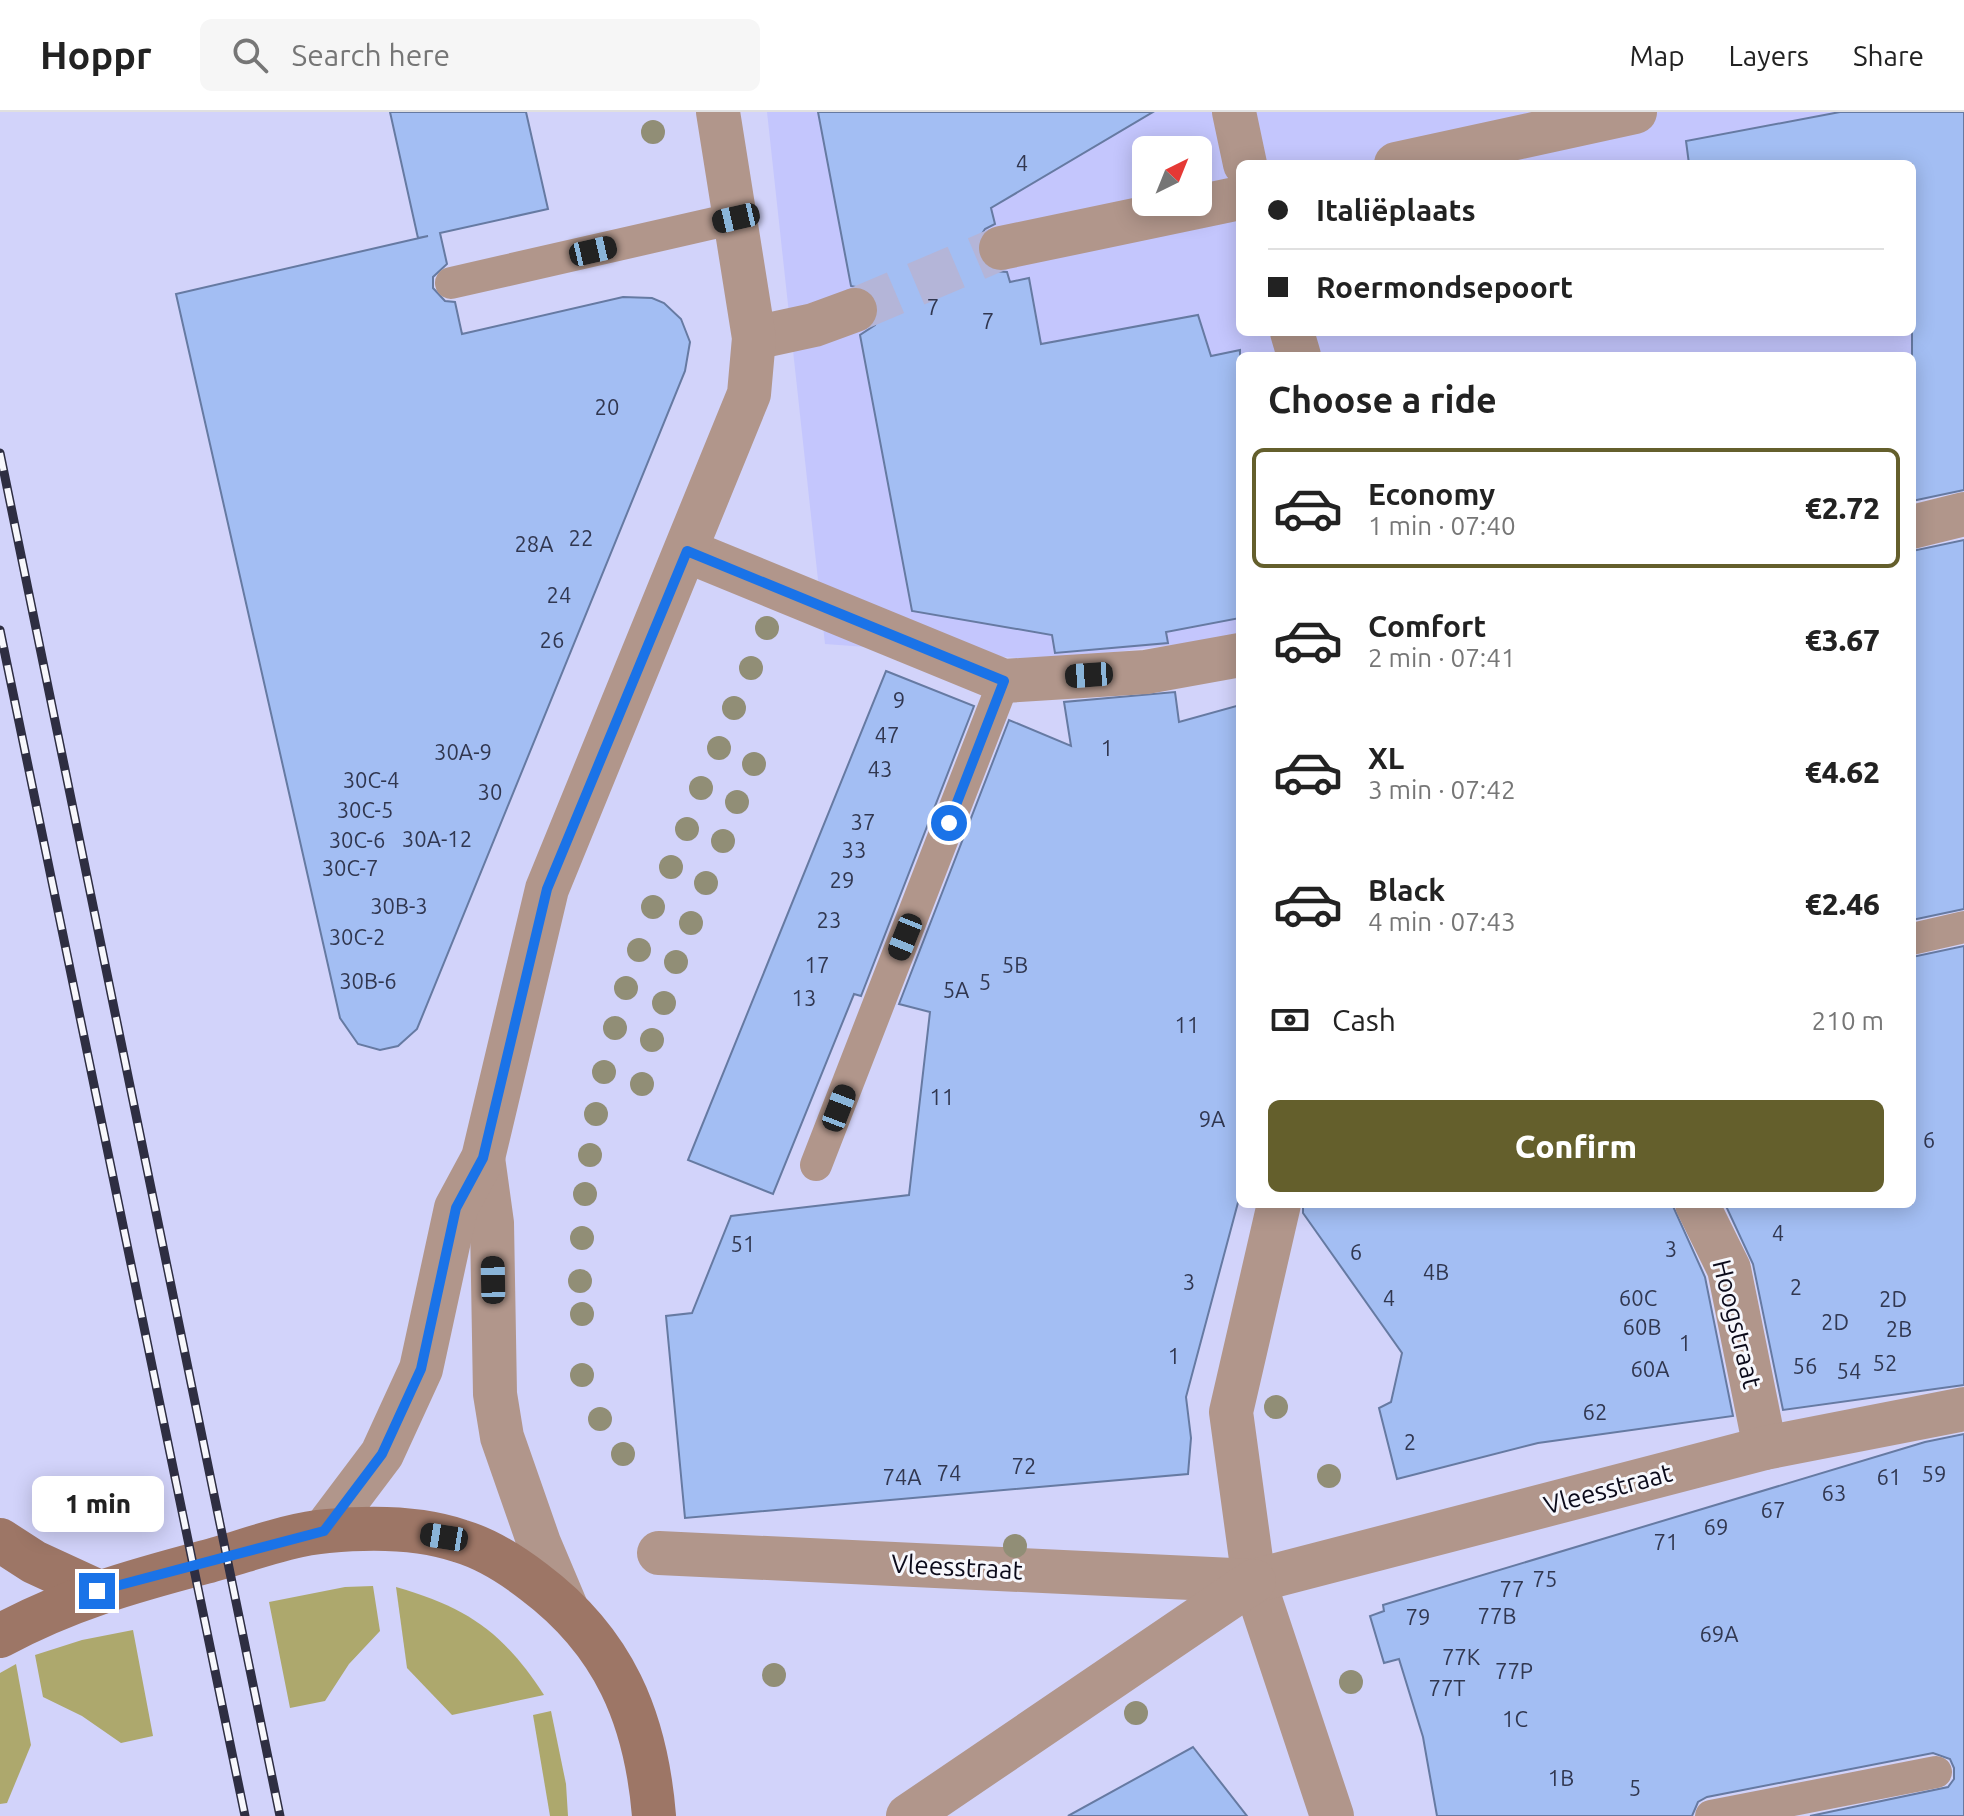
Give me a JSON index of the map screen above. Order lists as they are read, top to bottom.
{
  "streets": {
    "street": ["Hoogstraat", "Vleesstraat"]
  },
  "crossings": [
    ["Hoogstraat", "Vleesstraat"]
  ],
  "house_numbers": [
    "4",
    "7",
    "7",
    "20",
    "22",
    "28A",
    "24",
    "26",
    "9",
    "47",
    "1",
    "30A-9",
    "43",
    "30C-4",
    "30",
    "30C-5",
    "37",
    "30A-12",
    "30C-6",
    "33",
    "30C-7",
    "29",
    "30B-3",
    "23",
    "30C-2",
    "17",
    "5B",
    "30B-6",
    "5",
    "5A",
    "13",
    "11",
    "11",
    "9A",
    "6",
    "4",
    "51",
    "3",
    "6",
    "4B",
    "3",
    "2",
    "4",
    "60C",
    "2D",
    "2D",
    "60B",
    "2B",
    "1",
    "1",
    "52",
    "56",
    "60A",
    "54",
    "62",
    "2",
    "72",
    "74",
    "59",
    "74A",
    "61",
    "63",
    "67",
    "69",
    "71",
    "75",
    "77",
    "77B",
    "79",
    "69A",
    "77K",
    "77P",
    "77T",
    "1C",
    "1B",
    "5"
  ],
  "north": "top right",
  "page": {
    "header": "Hoppr",
    "search": "Search here",
    "nav": ["Map", "Layers", "Share"],
    "banner": ["Italiëplaats", "Roermondsepoort"],
    "heading": "Choose a ride",
    "list": [
      {
        "name": "Economy",
        "note": "1 min · 07:40",
        "value": "€2.72"
      },
      {
        "name": "Comfort",
        "note": "2 min · 07:41",
        "value": "€3.67"
      },
      {
        "name": "XL",
        "note": "3 min · 07:42",
        "value": "€4.62"
      },
      {
        "name": "Black",
        "note": "4 min · 07:43",
        "value": "€2.46"
      }
    ],
    "pay": ["Cash", "210 m"],
    "buttons": "Confirm",
    "bubble": "1 min"
  }
}
